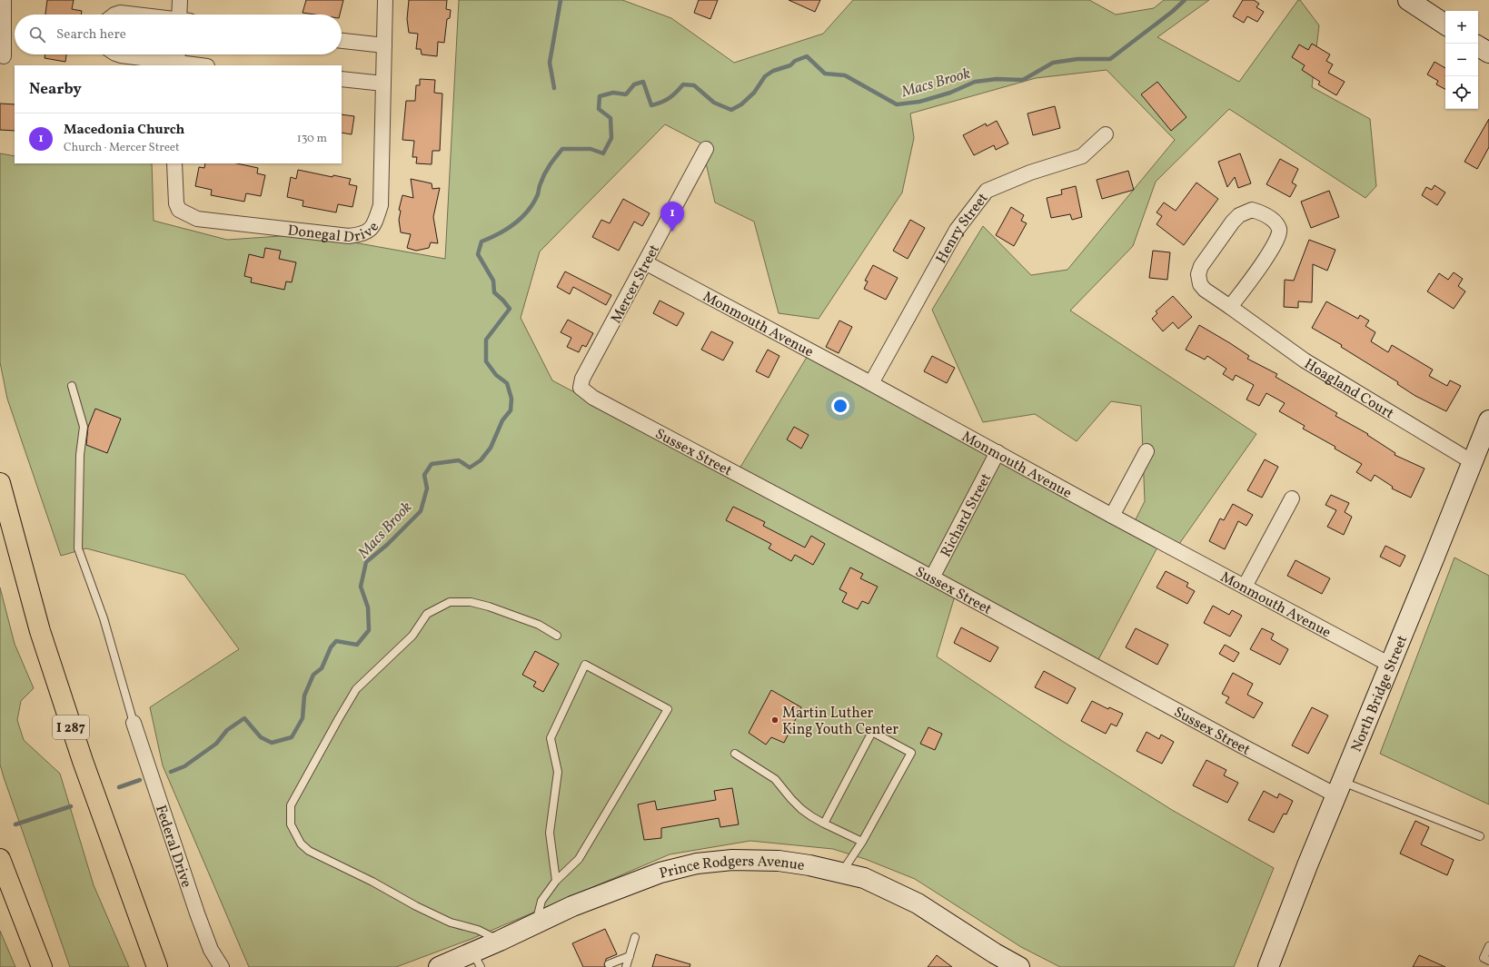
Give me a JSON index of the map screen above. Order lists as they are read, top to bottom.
{
  "streets": {
    "highway": ["I 287"],
    "street": [
      "Donegal Drive",
      "Henry Street",
      "Mercer Street",
      "Monmouth Avenue",
      "Hoagland Court",
      "Sussex Street",
      "Richard Street",
      "North Bridge Street",
      "Federal Drive",
      "Prince Rodgers Avenue"
    ]
  },
  "crossings": [
    ["Henry Street", "Monmouth Avenue"],
    ["Mercer Street", "Monmouth Avenue"],
    ["Mercer Street", "Sussex Street"],
    ["Monmouth Avenue", "Richard Street"],
    ["Monmouth Avenue", "North Bridge Street"],
    ["Hoagland Court", "North Bridge Street"],
    ["Sussex Street", "Richard Street"],
    ["Sussex Street", "North Bridge Street"]
  ],
  "water": ["Macs Brook"],
  "places": ["Martin Luther King Youth Center"],
  "page": {
    "map_buttons": ["+", "−"],
    "search": "Search here",
    "heading": "Nearby",
    "list": [
      {
        "mark": "1",
        "name": "Macedonia Church",
        "note": "Church · Mercer Street",
        "value": "130 m"
      }
    ],
    "pins": "1"
  }
}
